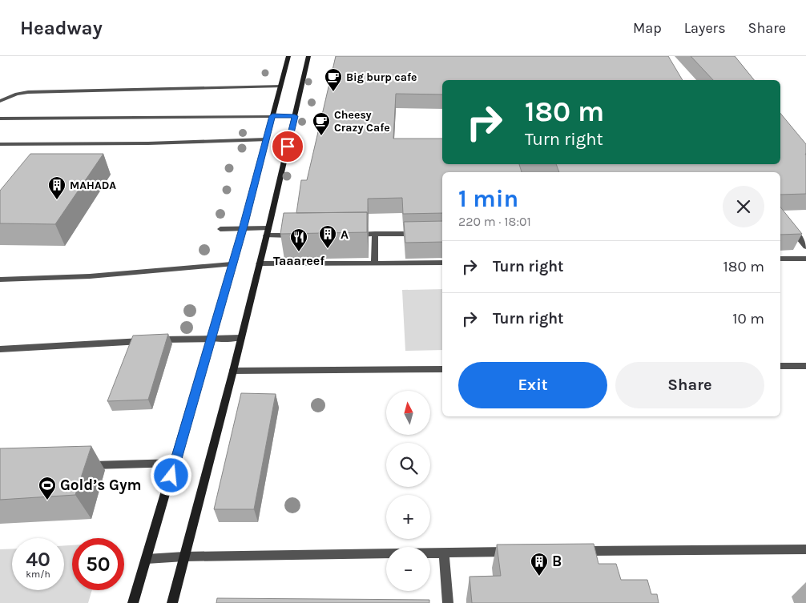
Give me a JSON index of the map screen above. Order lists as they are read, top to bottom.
{
  "places": {
    "cafe": ["Big burp cafe", "Cheesy Crazy Cafe"],
    "building": ["MAHADA", "A", "B"],
    "restaurant": ["Taaareef"],
    "sports": ["Gold’s Gym"]
  },
  "north": "top",
  "page": {
    "header": "Headway",
    "nav": ["Map", "Layers", "Share"],
    "turn": ["180 m", "Turn right"],
    "heading": ["1 min", "220 m · 18:01"],
    "list": [
      {
        "name": "Turn right",
        "value": "180 m"
      },
      {
        "name": "Turn right",
        "value": "10 m"
      }
    ],
    "buttons": ["Exit", "Share"],
    "map_buttons": ["+", "−"],
    "speed": "40 km/h",
    "limit": "50"
  }
}
